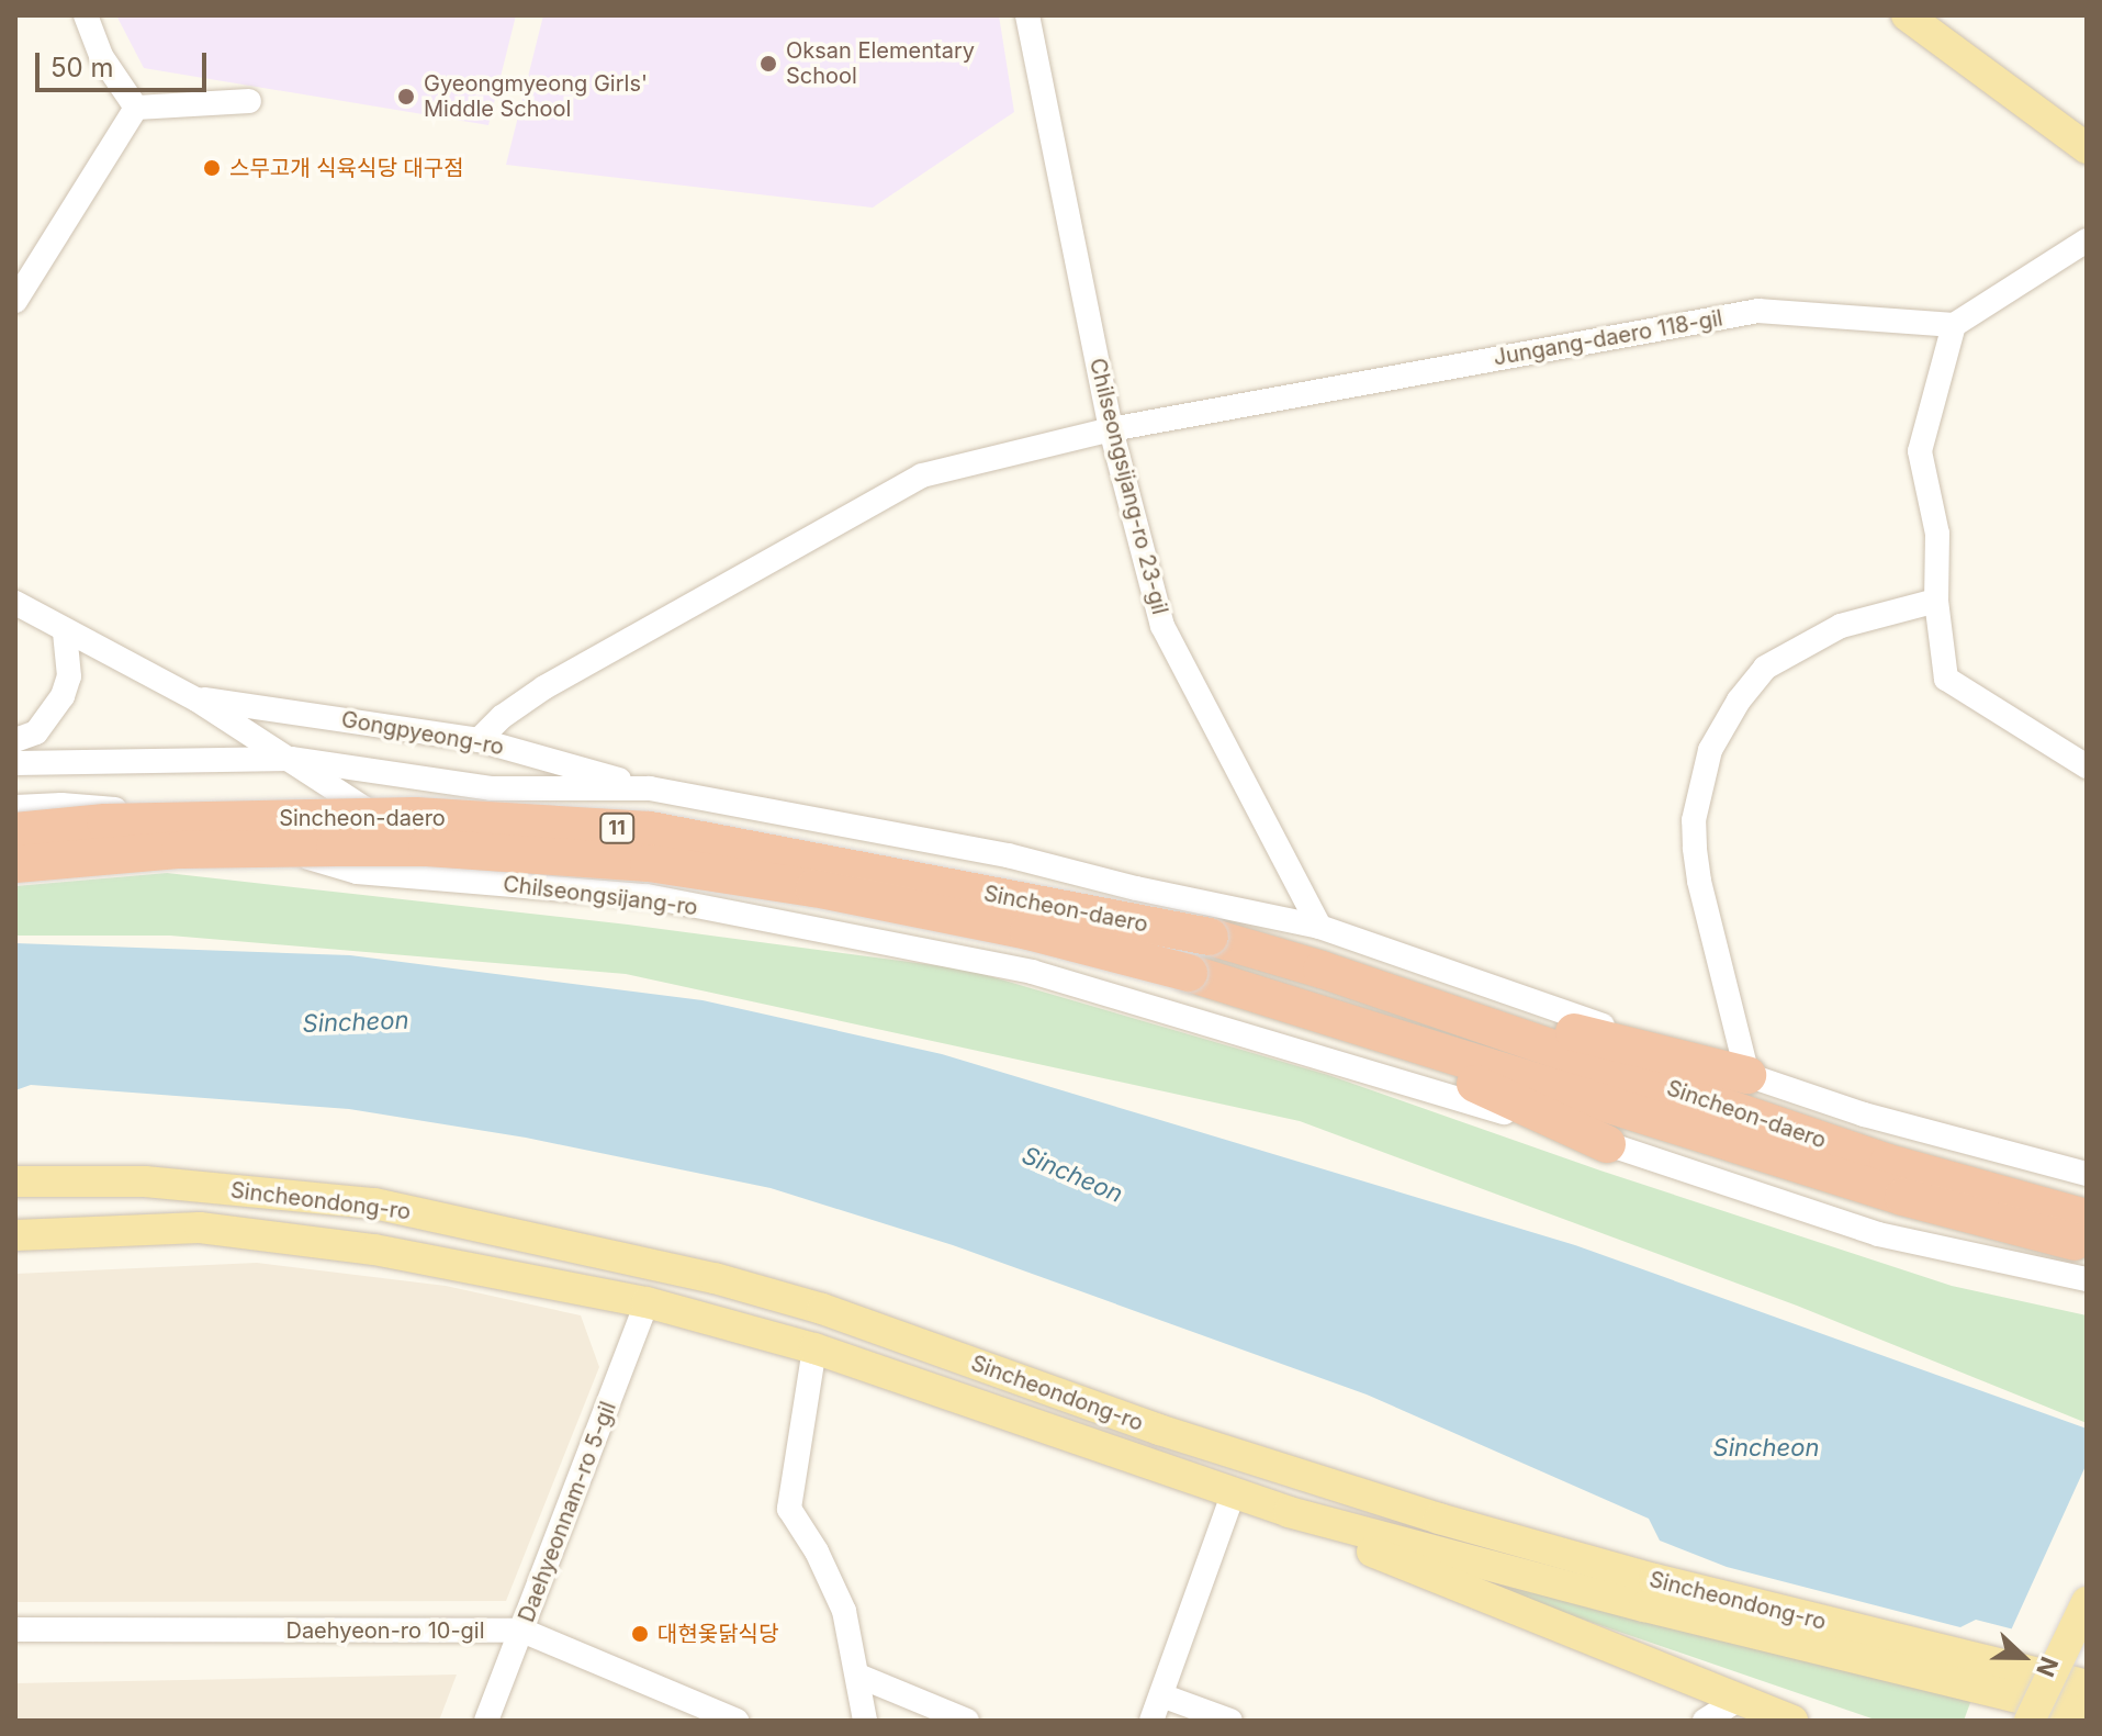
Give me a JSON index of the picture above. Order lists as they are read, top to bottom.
{
  "streets": {
    "highway": ["Sincheon-daero", "11"],
    "main road": ["Sincheondong-ro"],
    "street": [
      "Jungang-daero 118-gil",
      "Chilseongsijang-ro 23-gil",
      "Gongpyeong-ro",
      "Chilseongsijang-ro",
      "Daehyeonnam-ro 5-gil",
      "Daehyeon-ro 10-gil"
    ]
  },
  "crossings": [
    ["Jungang-daero 118-gil", "Chilseongsijang-ro 23-gil"],
    ["Gongpyeong-ro", "Chilseongsijang-ro"],
    ["Sincheon-daero", "Chilseongsijang-ro"],
    ["Sincheondong-ro", "Daehyeonnam-ro 5-gil"],
    ["Daehyeonnam-ro 5-gil", "Daehyeon-ro 10-gil"]
  ],
  "water": ["Sincheon"],
  "places": [
    "Oksan Elementary School",
    "Gyeongmyeong Girls' Middle School",
    "스무고개 식육식당 대구점",
    "대현옻닭식당"
  ],
  "scale_bar": "50 m",
  "north": "right"
}
